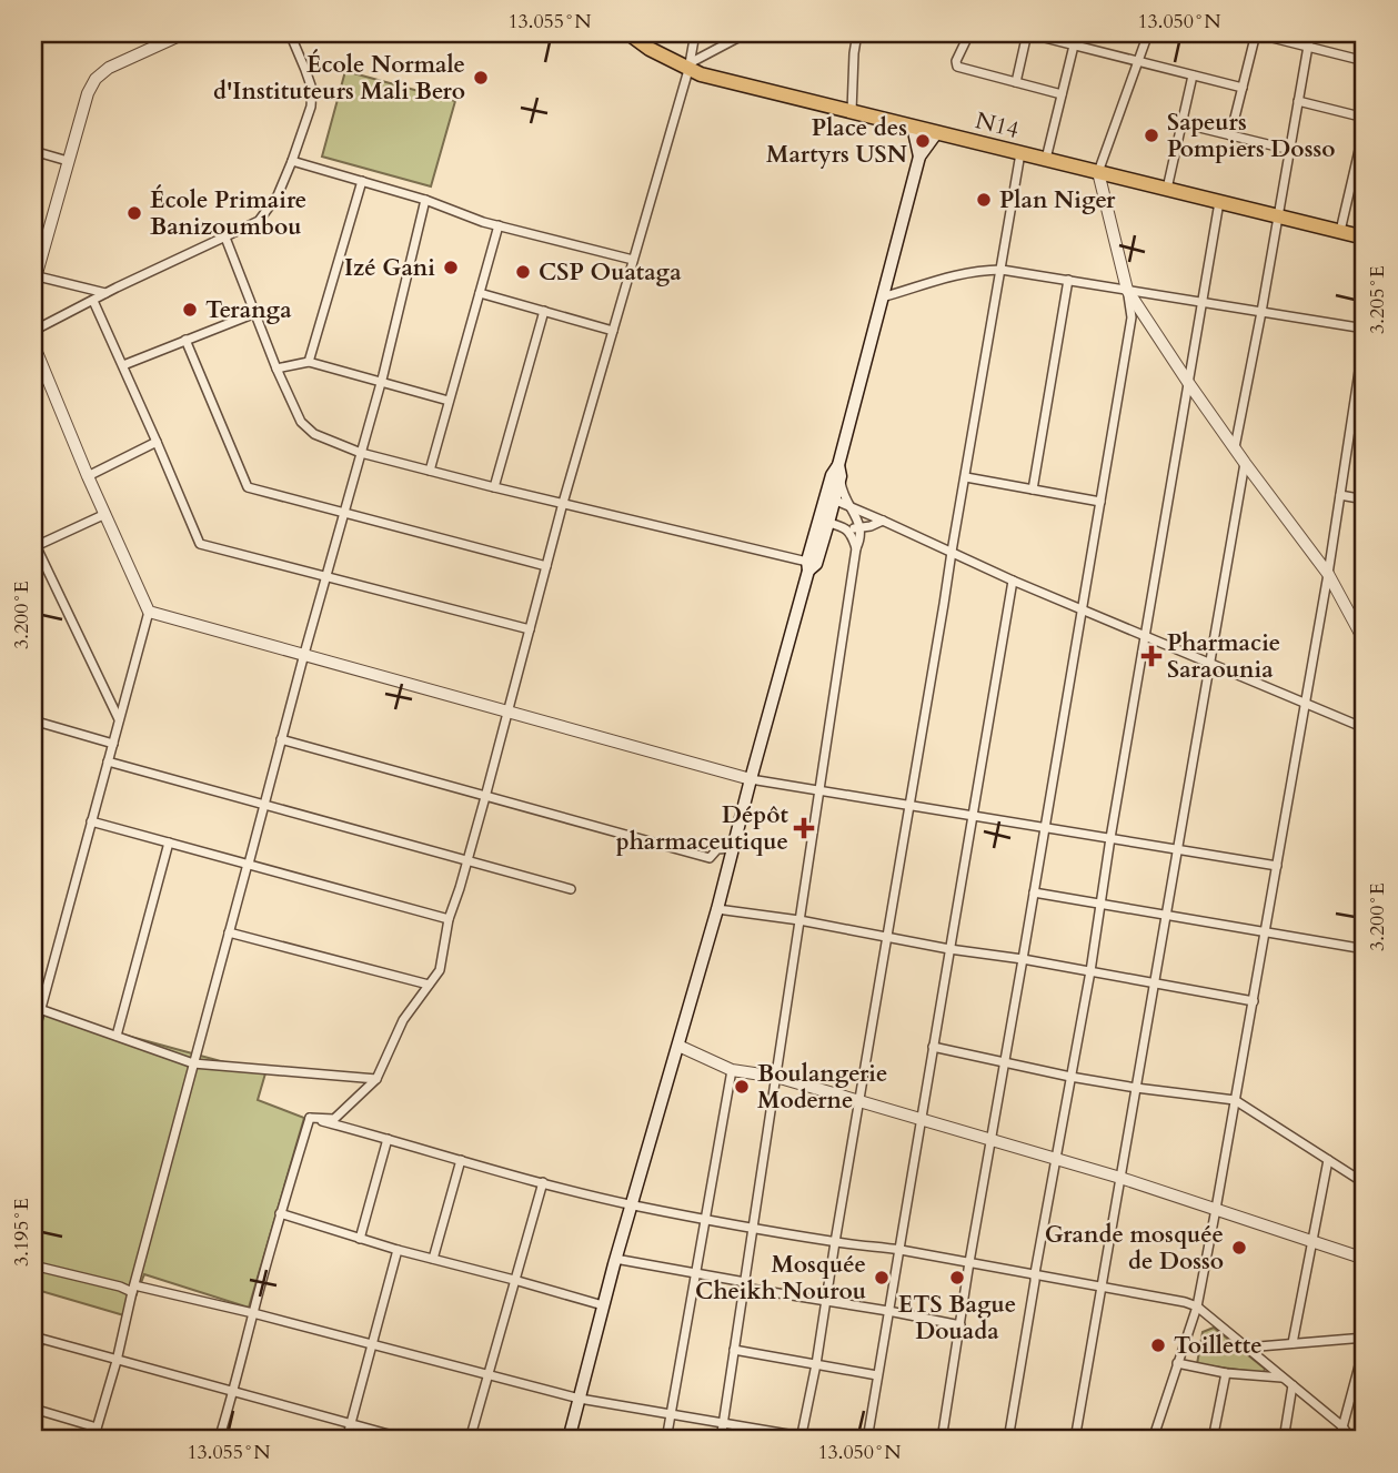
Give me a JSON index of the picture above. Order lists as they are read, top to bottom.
{
  "streets": {
    "main road": ["N14"]
  },
  "places": {
    "other": [
      "École Normale d'Instituteurs Mali Bero",
      "Sapeurs Pompiers Dosso",
      "Place des Martyrs USN",
      "Plan Niger",
      "École Primaire Banizoumbou",
      "Izé Gani",
      "CSP Ouataga",
      "Teranga",
      "Boulangerie Moderne",
      "Grande mosquée de Dosso",
      "Mosquée Cheikh Nourou",
      "ETS Bague Douada",
      "Toillette"
    ],
    "health": ["Pharmacie Saraounia", "Dépôt pharmaceutique"]
  },
  "coordinates": [
    "13.055°N",
    "13.050°N",
    "3.205°E",
    "3.200°E",
    "3.195°E"
  ]
}
